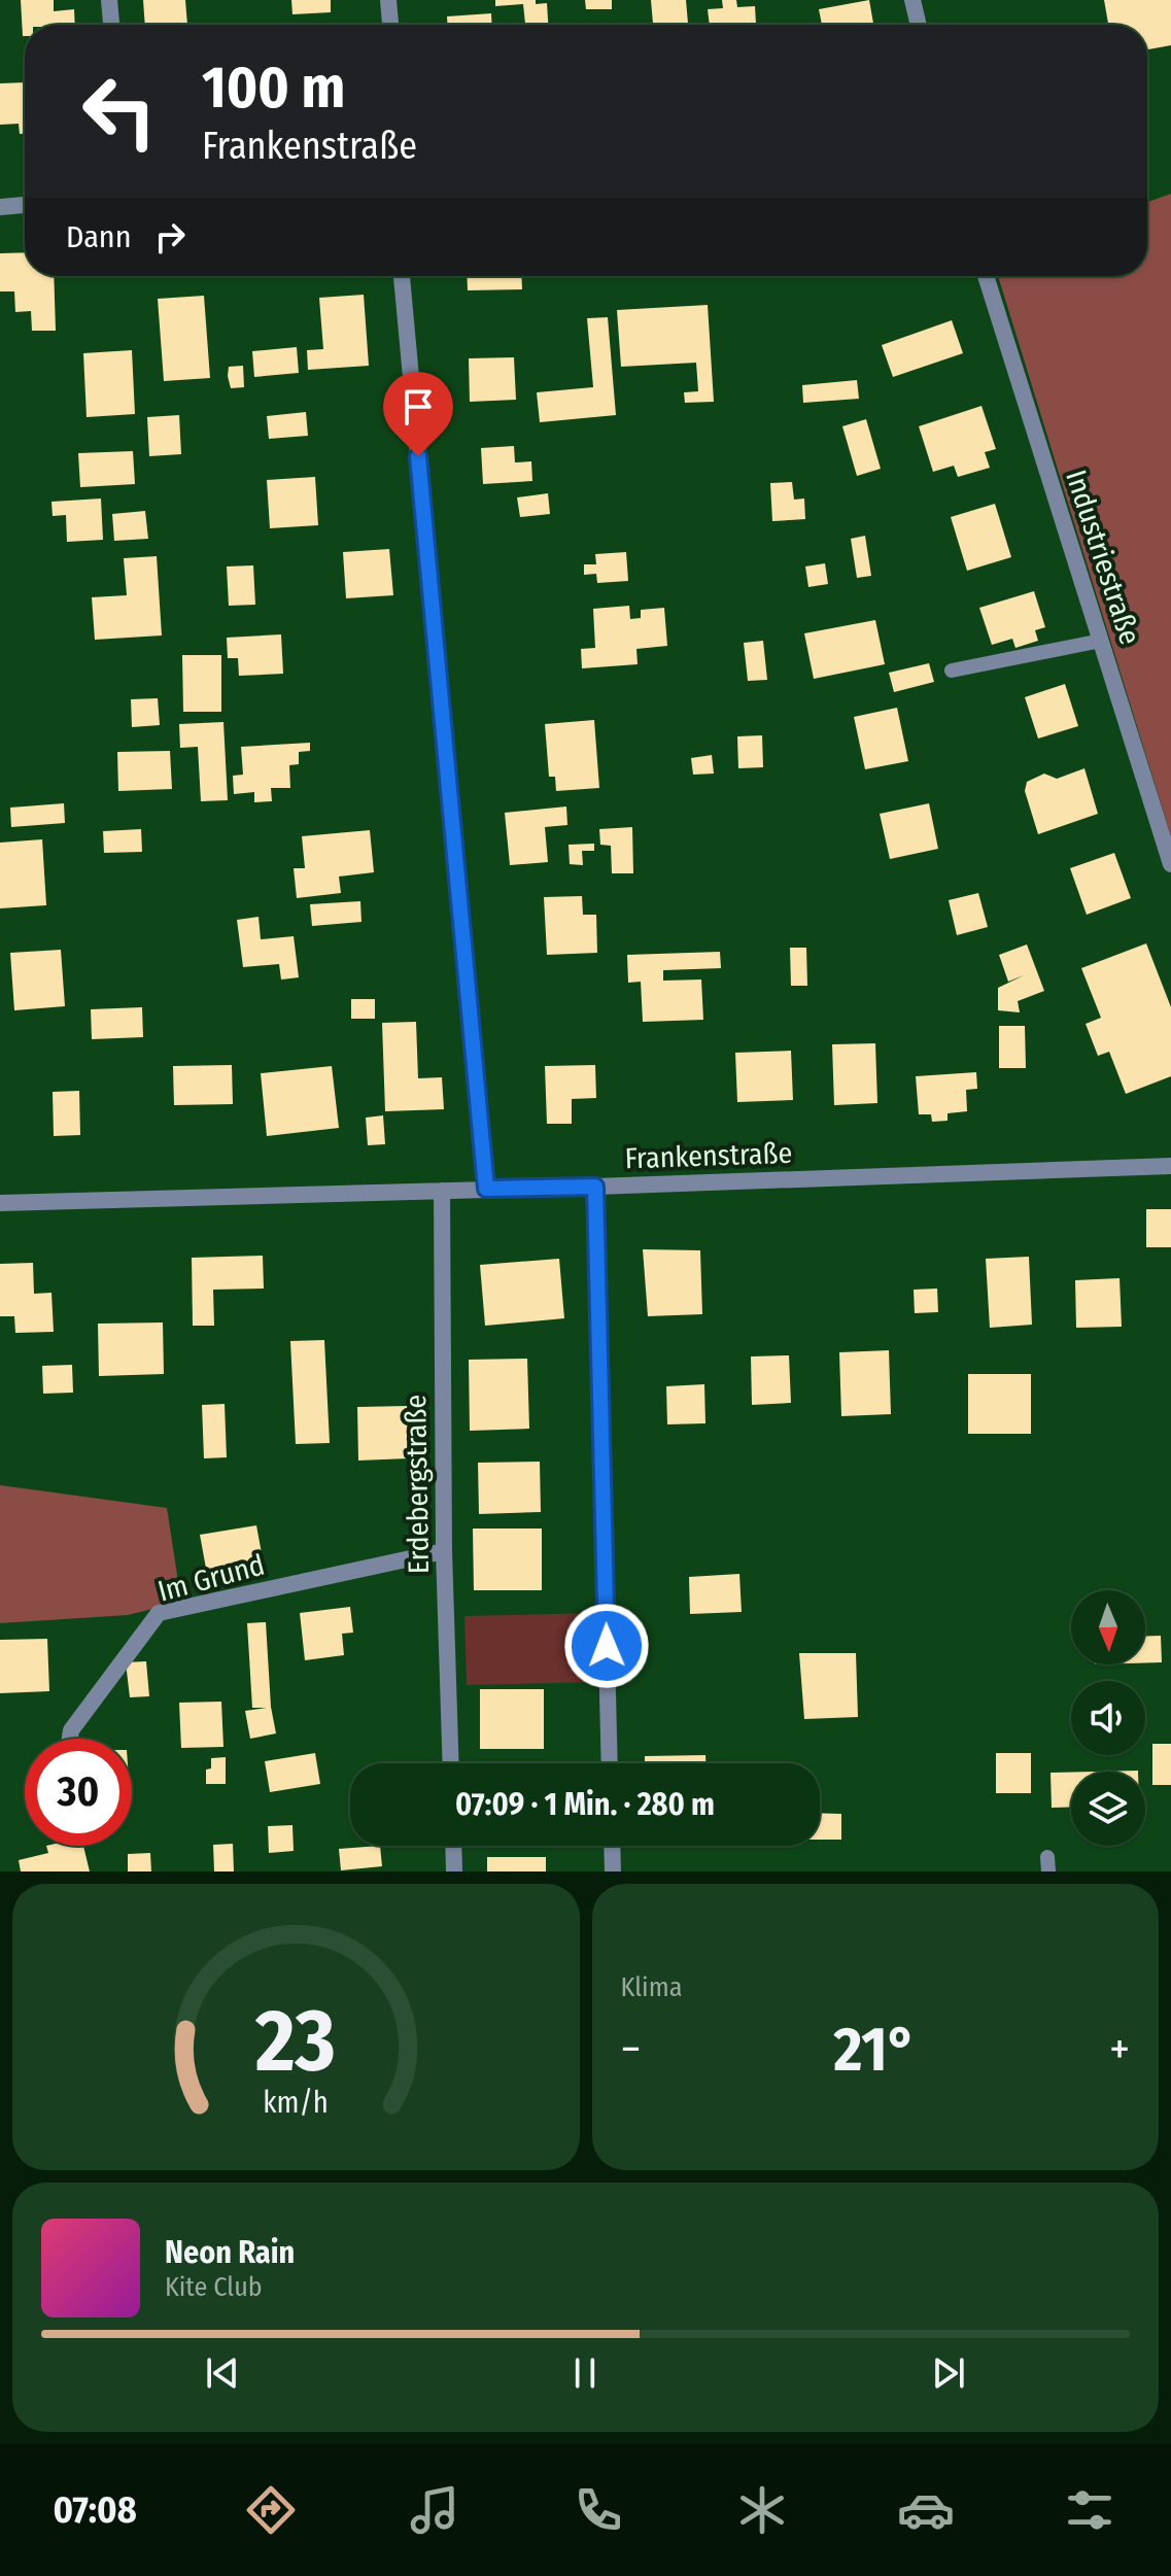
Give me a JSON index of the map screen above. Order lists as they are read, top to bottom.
{
  "streets": {
    "street": [
      "Industriestraße",
      "Frankenstraße",
      "Erdebergstraße",
      "Im Grund"
    ]
  },
  "crossings": [
    ["Frankenstraße", "Erdebergstraße"],
    ["Erdebergstraße", "Im Grund"]
  ],
  "north": "bottom",
  "page": {
    "turn": ["100 m", "Frankenstraße"],
    "then": "Dann",
    "limit": "30",
    "trip": "07:09 · 1 Min. · 280 m",
    "tile": "Klima",
    "heat": ["−", "21°", "+"],
    "song": ["Neon Rain", "Kite Club"],
    "tabs": "07:08",
    "gauge": ["23", "km/h"]
  }
}
